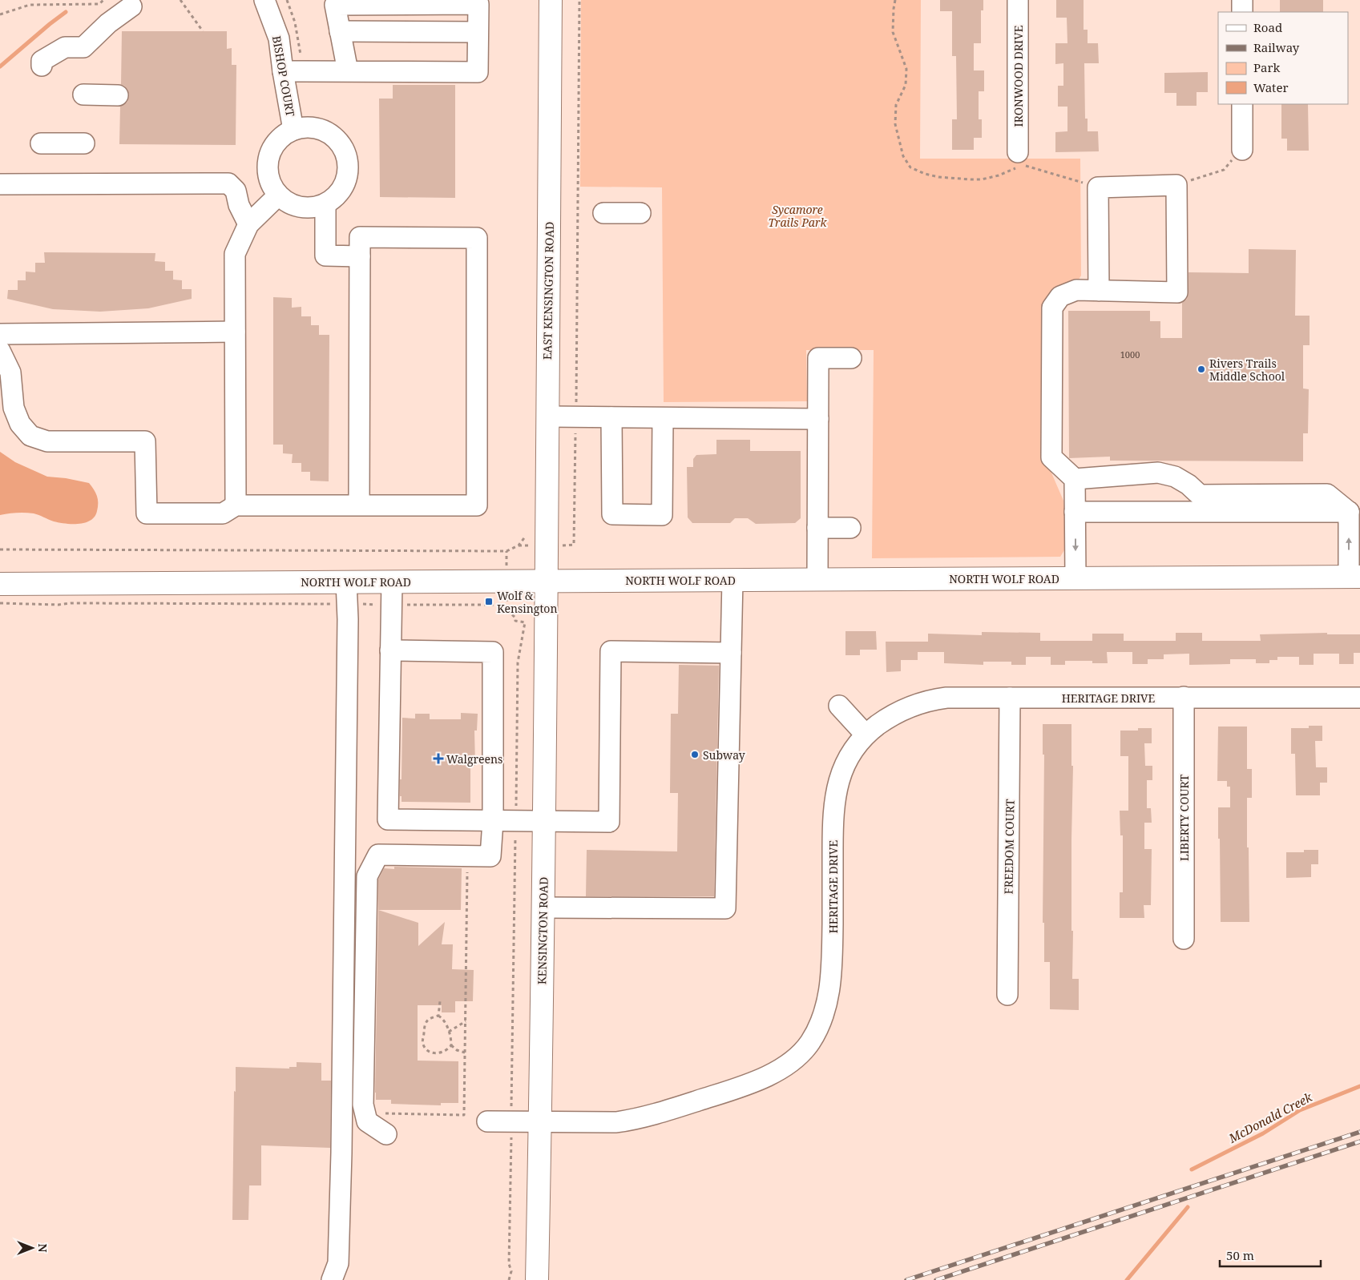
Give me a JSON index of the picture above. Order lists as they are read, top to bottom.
{
  "streets": {
    "main road": ["EAST KENSINGTON ROAD", "NORTH WOLF ROAD", "KENSINGTON ROAD"],
    "street": [
      "BISHOP COURT",
      "IRONWOOD DRIVE",
      "HERITAGE DRIVE",
      "LIBERTY COURT",
      "FREEDOM COURT"
    ]
  },
  "crossings": [
    ["EAST KENSINGTON ROAD", "NORTH WOLF ROAD"],
    ["EAST KENSINGTON ROAD", "KENSINGTON ROAD"],
    ["NORTH WOLF ROAD", "KENSINGTON ROAD"],
    ["HERITAGE DRIVE", "LIBERTY COURT"],
    ["HERITAGE DRIVE", "FREEDOM COURT"],
    ["HERITAGE DRIVE", "KENSINGTON ROAD"]
  ],
  "water": ["McDonald Creek"],
  "parks": ["Sycamore Trails Park"],
  "places": {
    "other": ["Rivers Trails Middle School", "Subway"],
    "transit": ["Wolf & Kensington"],
    "health": ["Walgreens"]
  },
  "house_numbers": ["1000"],
  "legend": [
    "Road",
    "Railway",
    "Park",
    "Water"
  ],
  "scale_bar": "50 m",
  "north": "right"
}
